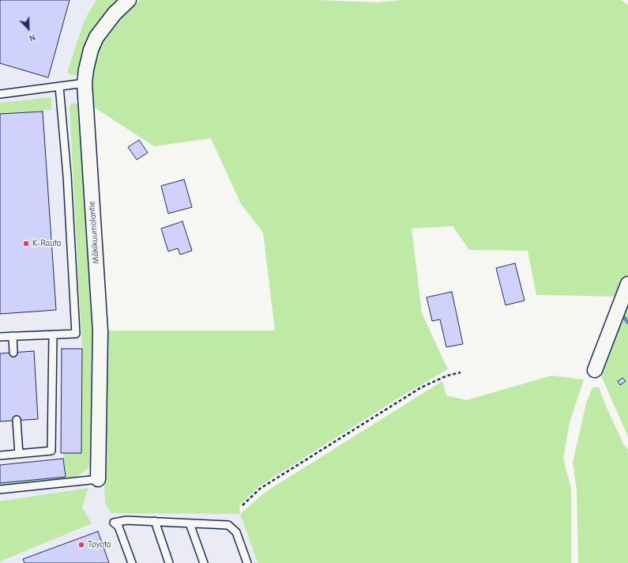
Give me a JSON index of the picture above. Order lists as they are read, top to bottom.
{
  "streets": {
    "street": ["Mäkikuumolantie"]
  },
  "places": ["K-Rauta", "Toyota"],
  "north": "bottom right"
}
